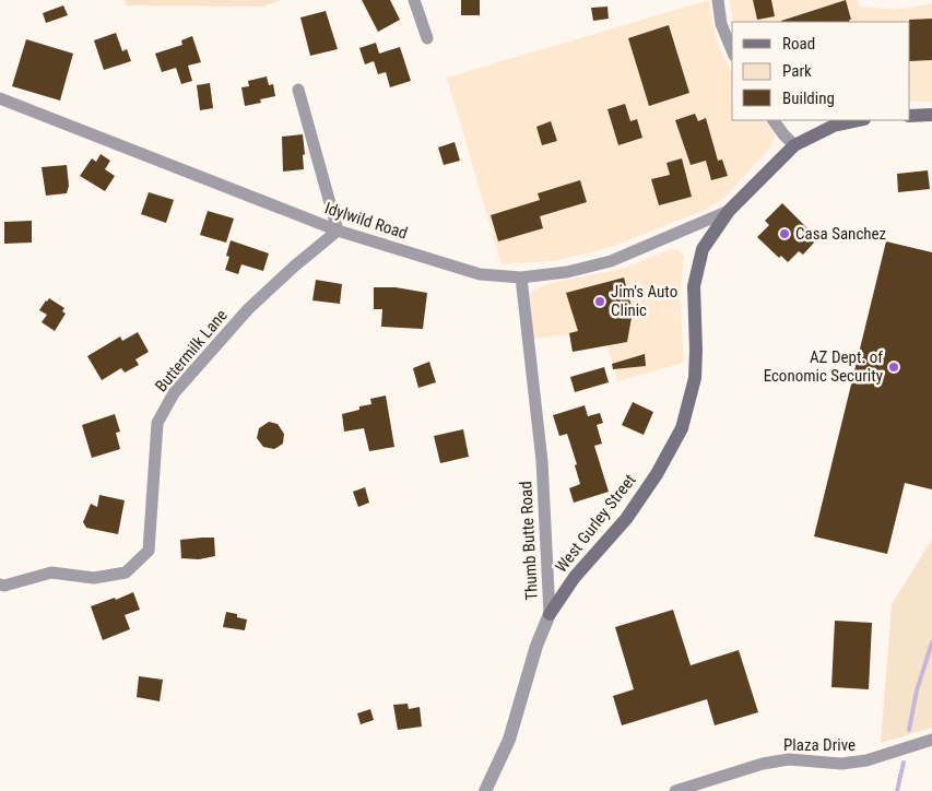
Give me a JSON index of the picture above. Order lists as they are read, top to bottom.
{
  "streets": {
    "main road": ["West Gurley Street"],
    "street": [
      "Idylwild Road",
      "Buttermilk Lane",
      "Thumb Butte Road",
      "Plaza Drive"
    ]
  },
  "crossings": [
    ["Idylwild Road", "Buttermilk Lane"],
    ["Idylwild Road", "West Gurley Street"],
    ["Idylwild Road", "Thumb Butte Road"],
    ["West Gurley Street", "Thumb Butte Road"]
  ],
  "places": ["Casa Sanchez", "Jim's Auto Clinic", "AZ Dept. of Economic Security"],
  "legend": ["Road", "Park", "Building"]
}
